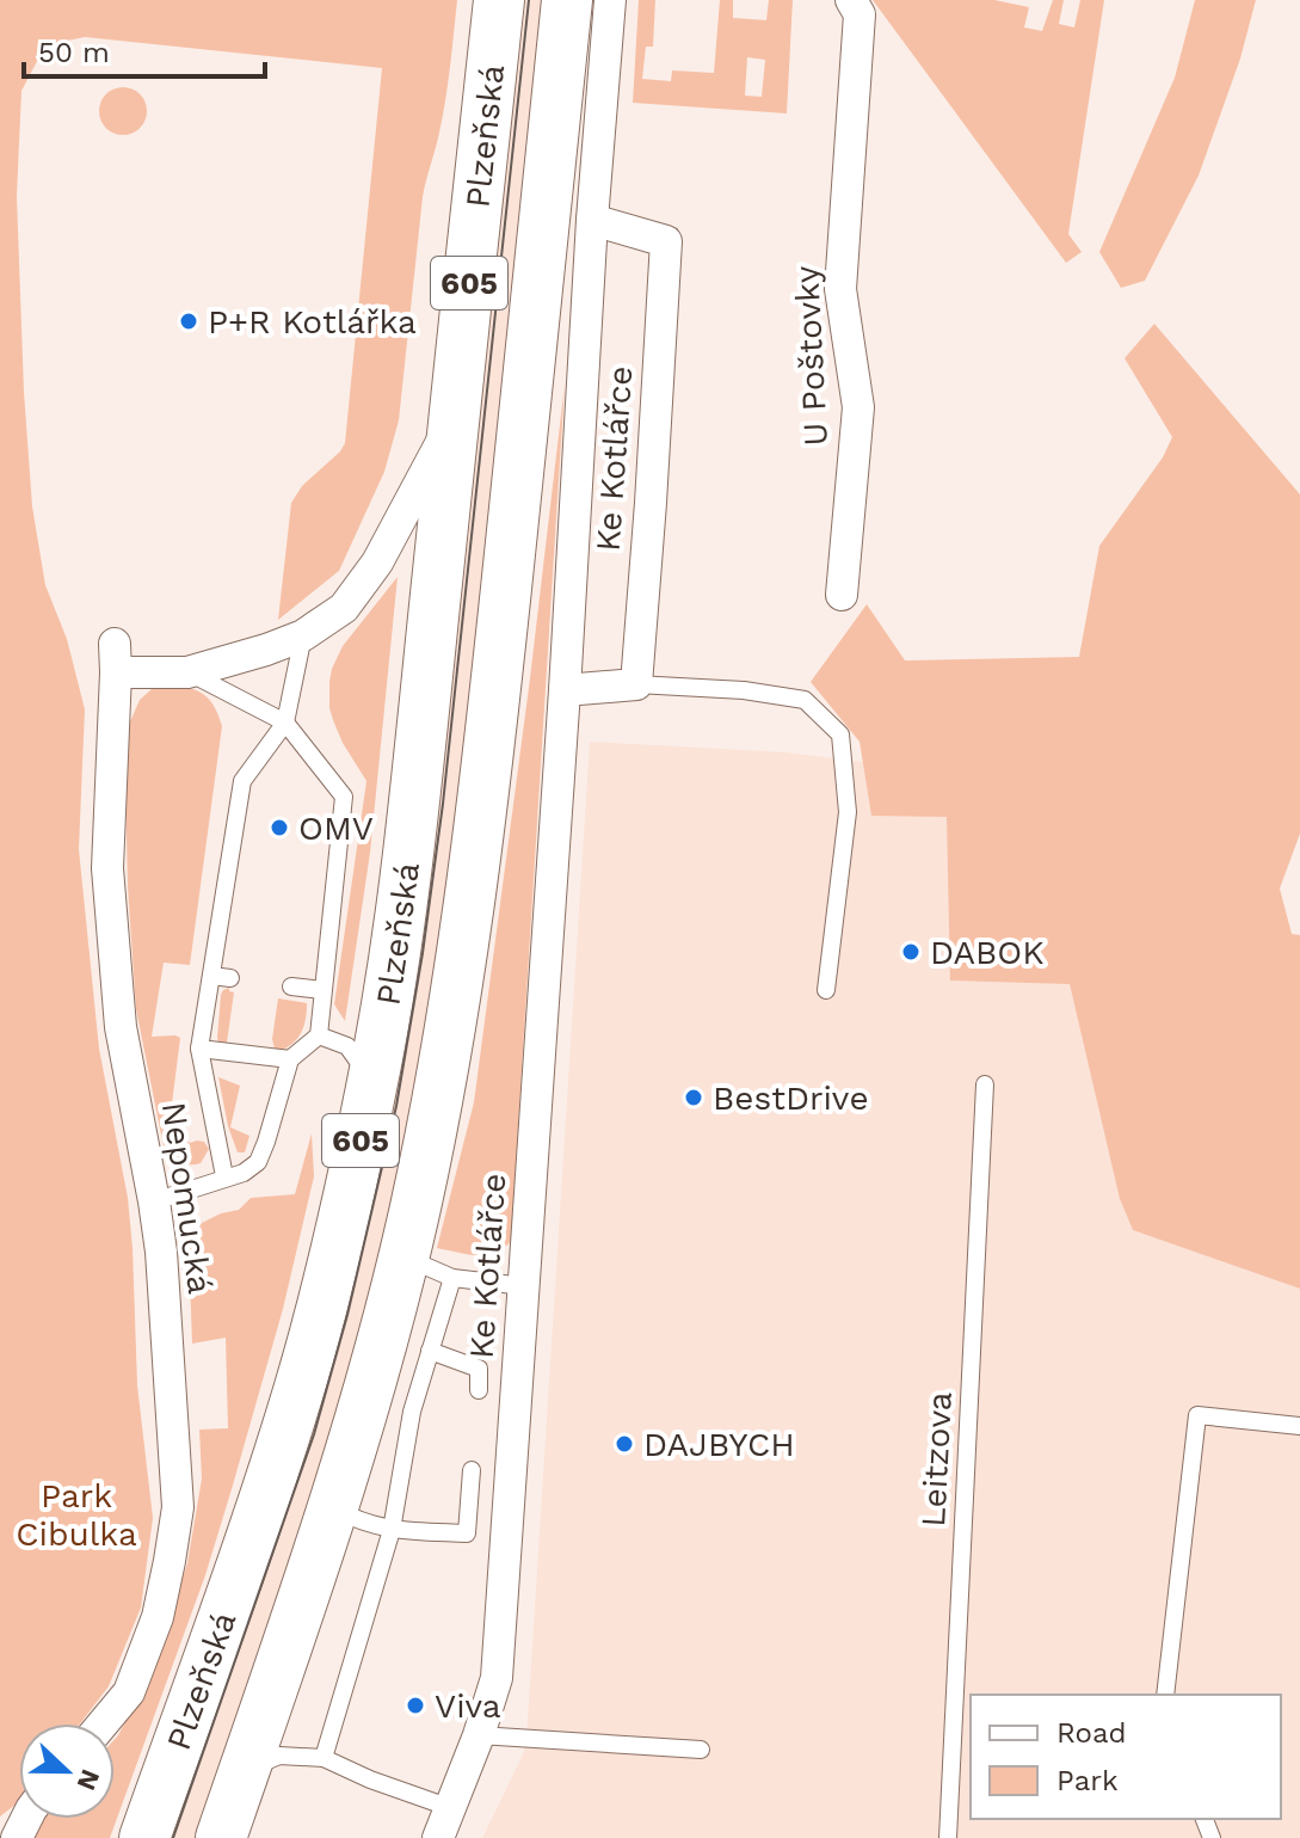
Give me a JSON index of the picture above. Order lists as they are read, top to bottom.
{
  "streets": {
    "main road": ["Plzeňská", "605"],
    "street": ["U Poštovky", "Ke Kotlářce", "Nepomucká"],
    "lane": ["Leitzova"]
  },
  "parks": ["Park Cibulka"],
  "places": [
    "P+R Kotlářka",
    "OMV",
    "DABOK",
    "BestDrive",
    "DAJBYCH",
    "Viva"
  ],
  "legend": ["Road", "Park"],
  "scale_bar": "50 m",
  "north": "right"
}
